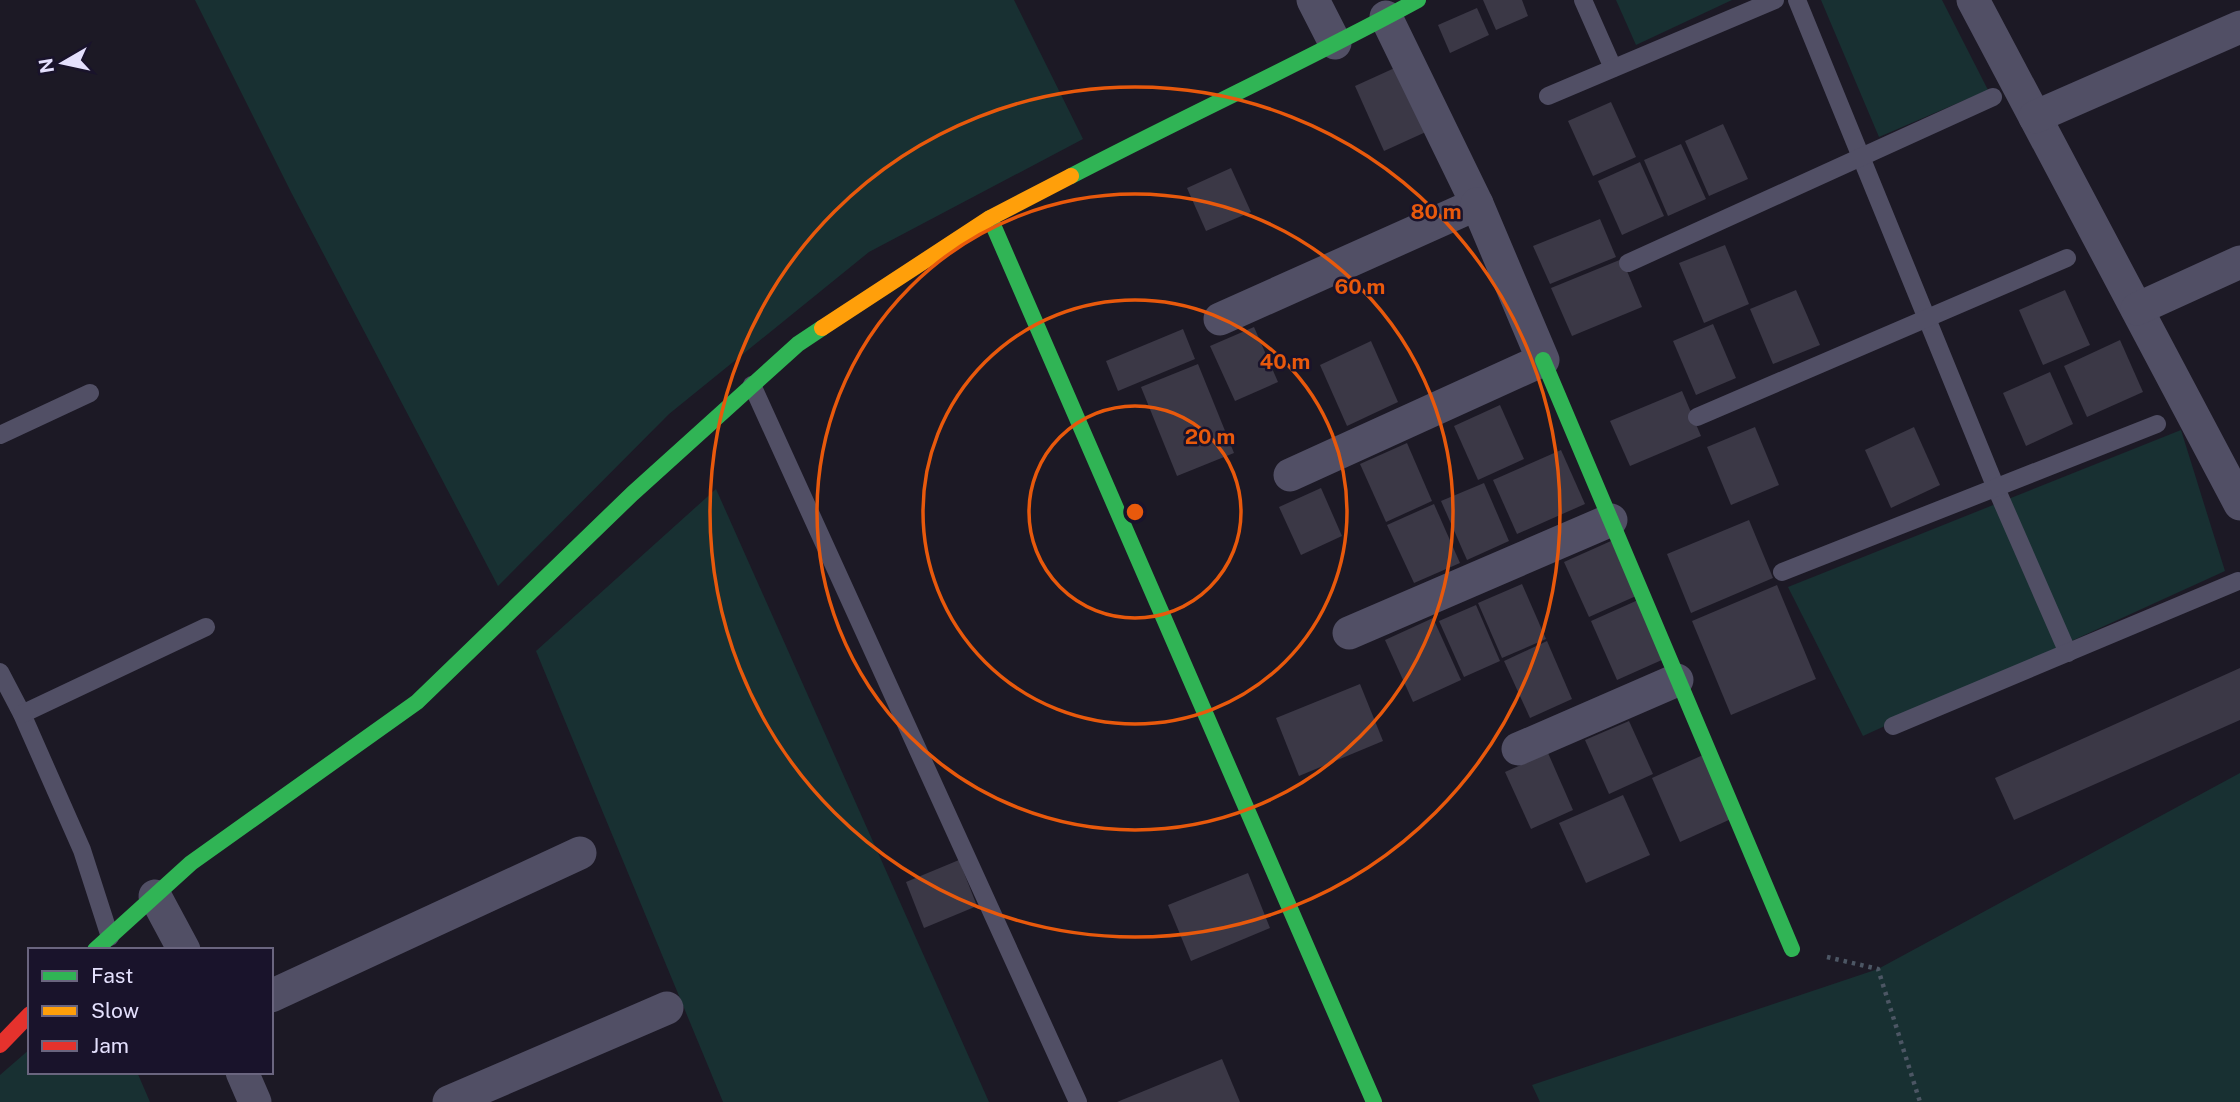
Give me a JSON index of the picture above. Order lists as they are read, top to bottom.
{
  "legend": ["Fast", "Slow", "Jam"],
  "north": "left",
  "rings": [
    "80 m",
    "60 m",
    "40 m",
    "20 m"
  ]
}
